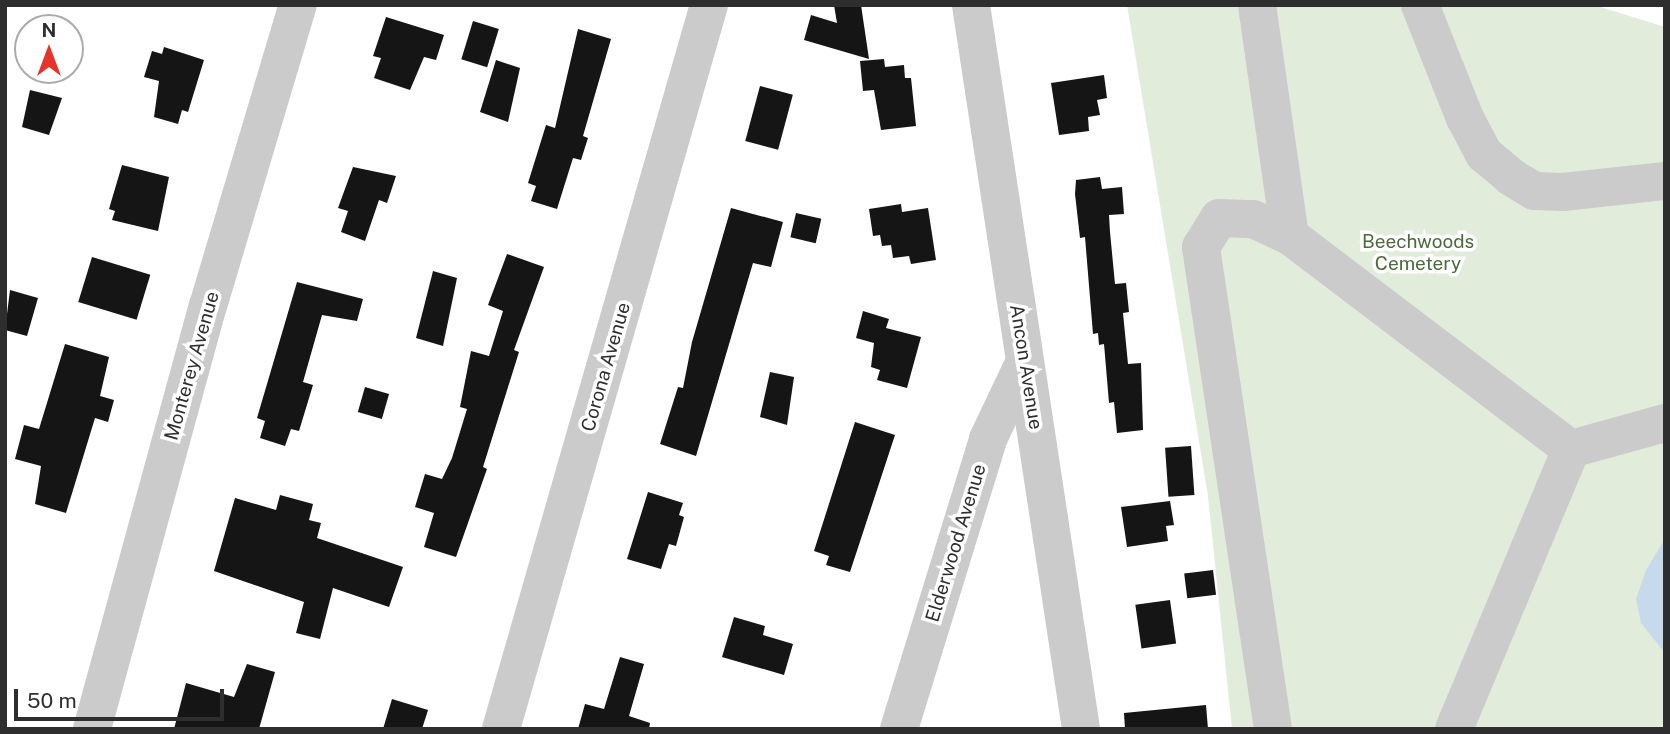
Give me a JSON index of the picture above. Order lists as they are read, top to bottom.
{
  "streets": {
    "street": [
      "Monterey Avenue",
      "Corona Avenue",
      "Ancon Avenue",
      "Elderwood Avenue"
    ]
  },
  "crossings": [
    ["Ancon Avenue", "Elderwood Avenue"]
  ],
  "parks": ["Beechwoods Cemetery"],
  "scale_bar": "50 m",
  "north": "top"
}
